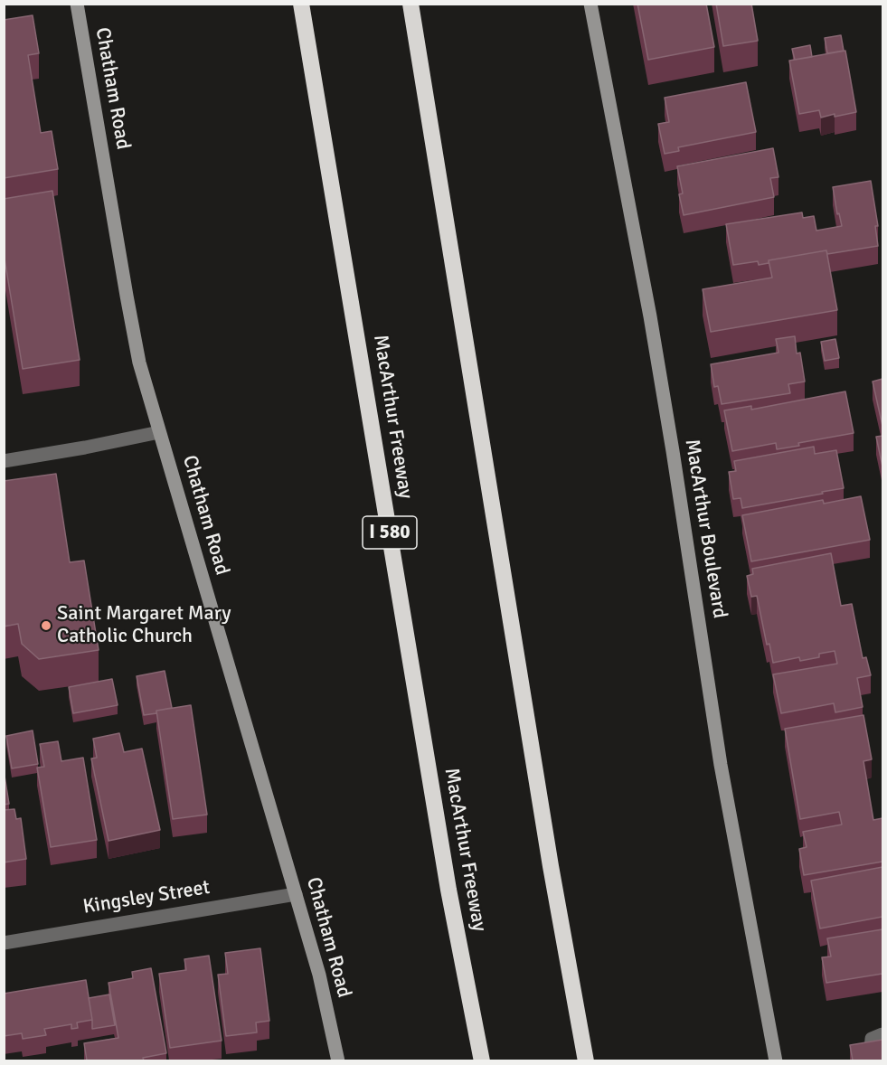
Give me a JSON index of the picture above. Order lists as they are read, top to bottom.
{
  "streets": {
    "highway": ["MacArthur Freeway", "I 580"],
    "main road": ["Chatham Road", "MacArthur Boulevard"],
    "street": ["Kingsley Street"]
  },
  "crossings": [
    ["Chatham Road", "Kingsley Street"]
  ],
  "places": ["Saint Margaret Mary Catholic Church"]
}
